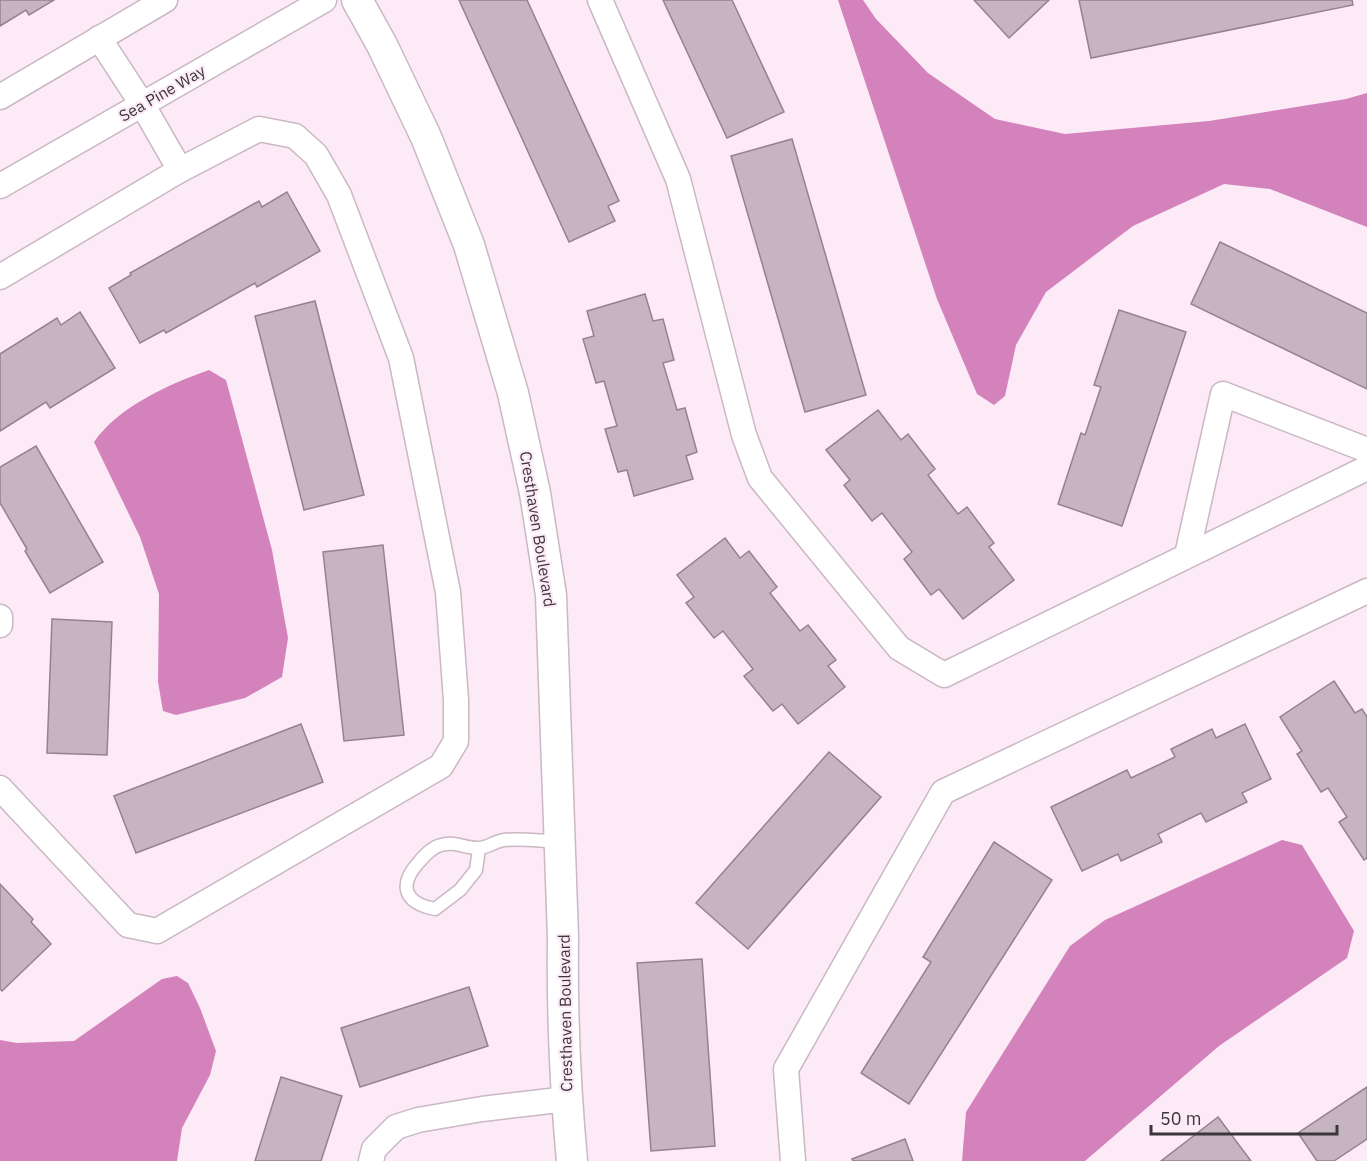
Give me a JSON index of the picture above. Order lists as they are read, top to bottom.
{
  "streets": {
    "street": ["Sea Pine Way", "Cresthaven Boulevard"]
  },
  "scale_bar": "50 m"
}
